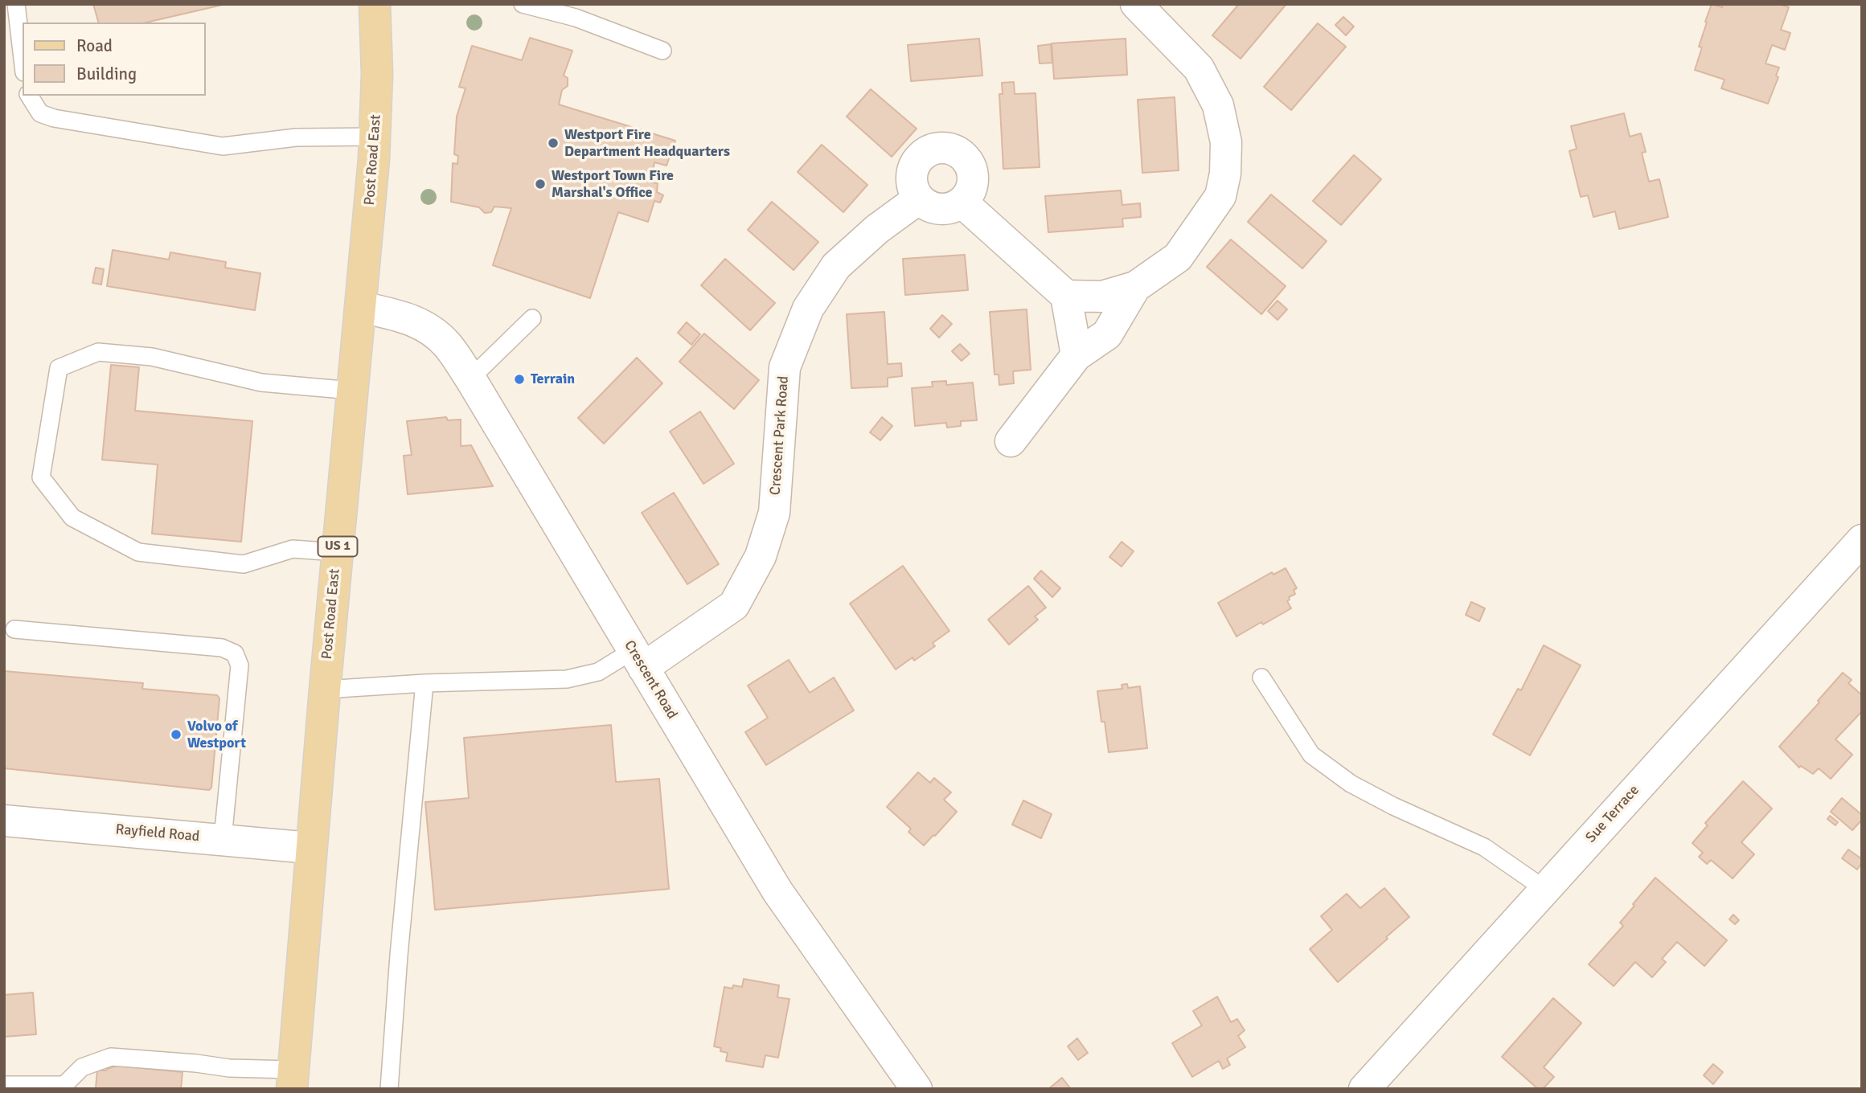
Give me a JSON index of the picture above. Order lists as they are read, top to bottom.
{
  "streets": {
    "main road": ["Post Road East", "US 1"],
    "street": [
      "Crescent Park Road",
      "Crescent Road",
      "Sue Terrace",
      "Rayfield Road"
    ]
  },
  "crossings": [
    ["Post Road East", "Crescent Road"],
    ["Post Road East", "Rayfield Road"],
    ["Crescent Park Road", "Crescent Road"]
  ],
  "places": [
    "Westport Fire Department Headquarters",
    "Westport Town Fire Marshal's Office",
    "Terrain",
    "Volvo of Westport"
  ],
  "legend": ["Road", "Building"]
}
